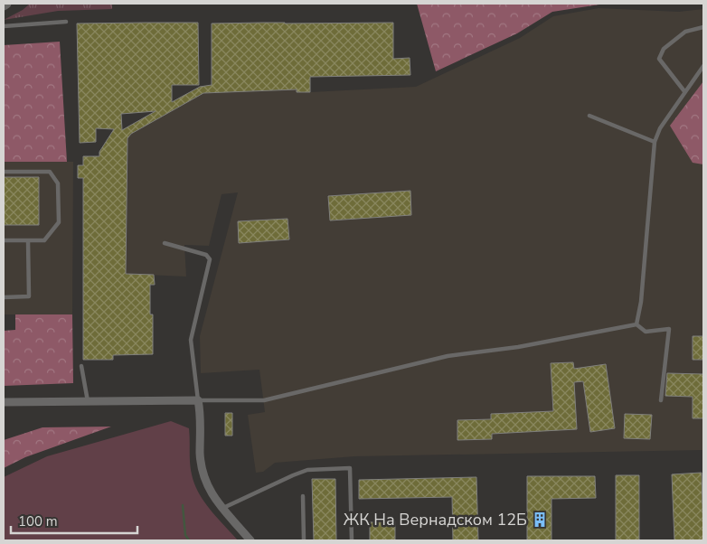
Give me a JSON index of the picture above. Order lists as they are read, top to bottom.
{
  "places": {
    "building": ["ЖК На Вернадском 12Б"]
  },
  "scale_bar": "100 m"
}
